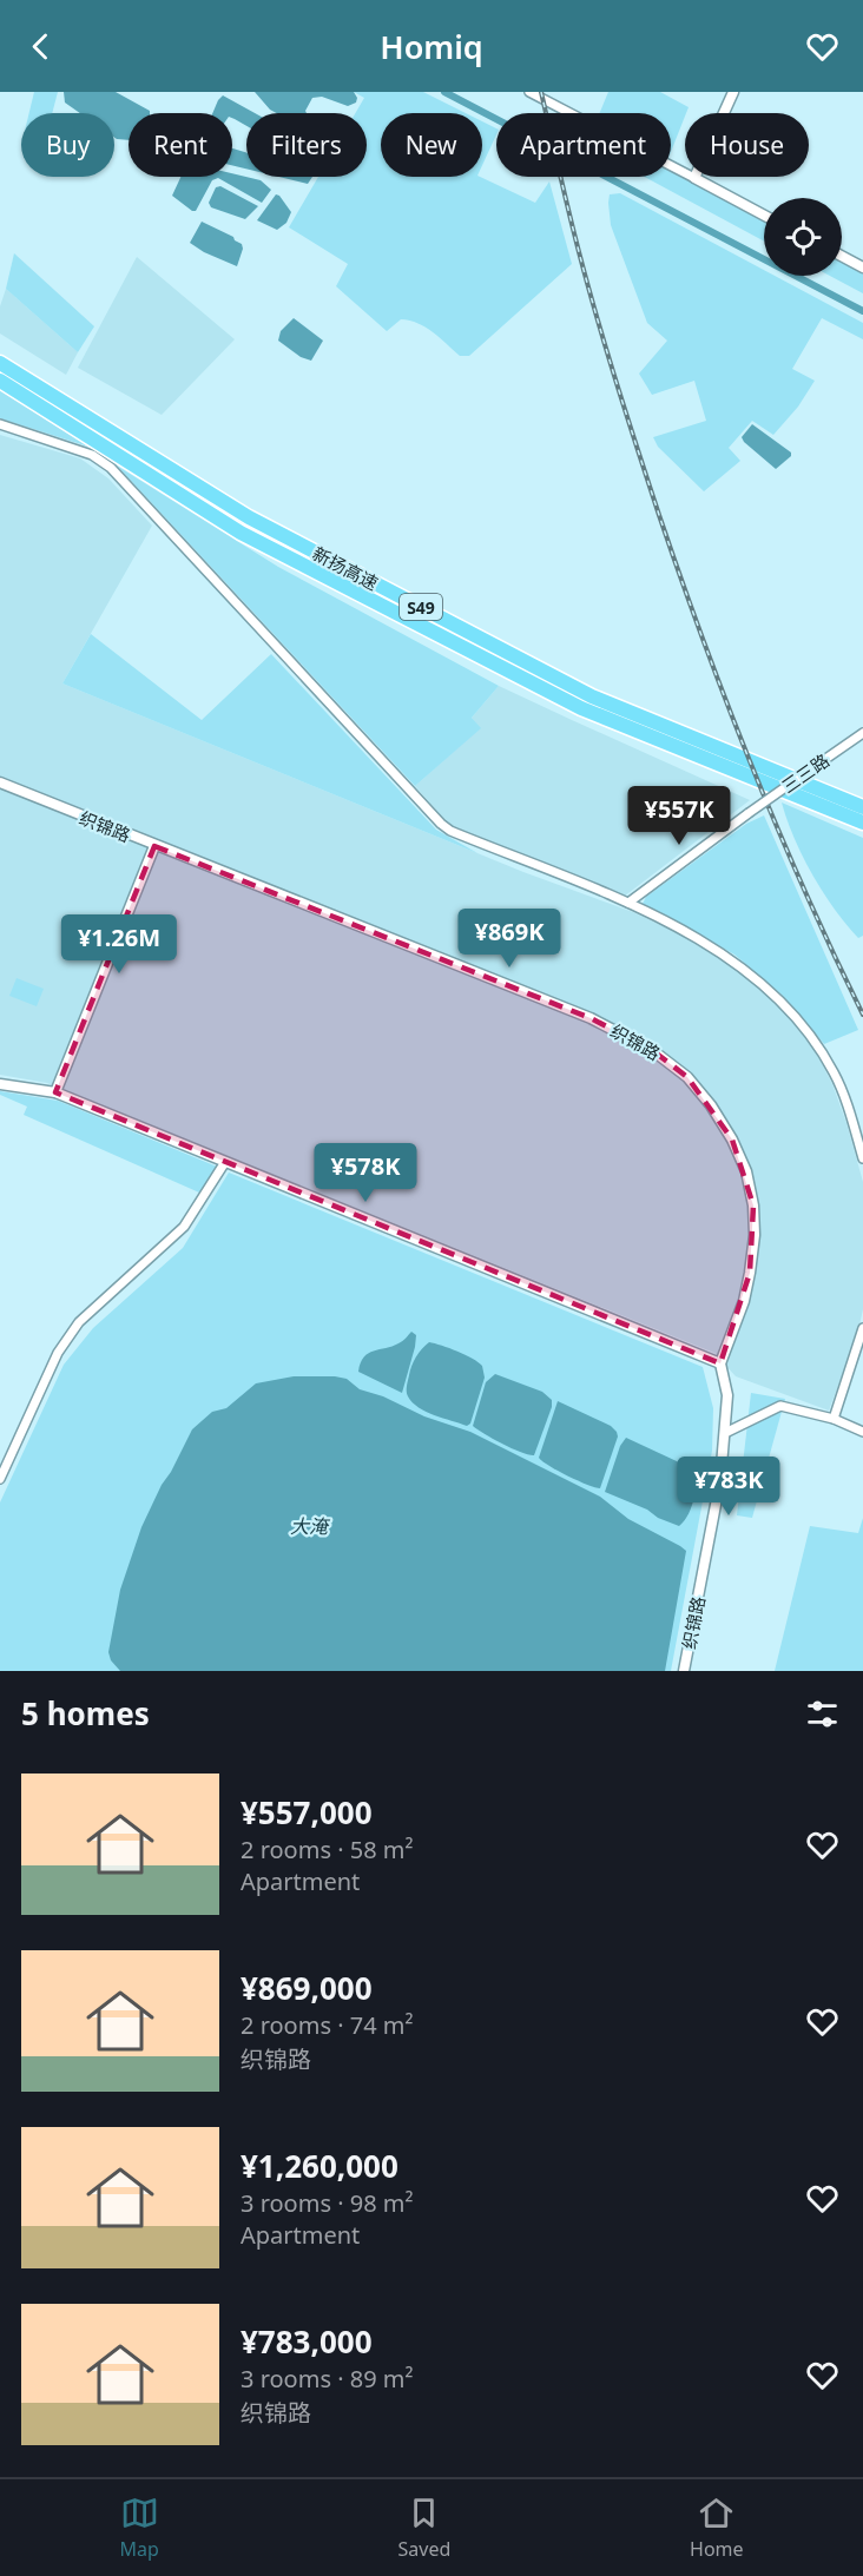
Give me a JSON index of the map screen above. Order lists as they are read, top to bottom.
{
  "streets": {
    "highway": ["新扬高速", "S49"],
    "street": ["三三路", "织锦路"]
  },
  "water": ["大淹"],
  "page": {
    "header": "Homiq",
    "chip": [
      "Buy",
      "Rent",
      "Filters",
      "New",
      "Apartment",
      "House"
    ],
    "price": [
      "¥557K",
      "¥869K",
      "¥1.26M",
      "¥578K",
      "¥783K"
    ],
    "heading": "5 homes",
    "list": [
      {
        "name": "¥557,000",
        "note": "2 rooms · 58 m² · Apartment"
      },
      {
        "name": "¥869,000",
        "note": "2 rooms · 74 m² · 织锦路"
      },
      {
        "name": "¥1,260,000",
        "note": "3 rooms · 98 m² · Apartment"
      },
      {
        "name": "¥783,000",
        "note": "3 rooms · 89 m² · 织锦路"
      }
    ],
    "tabs": ["Map", "Saved", "Home"]
  }
}
